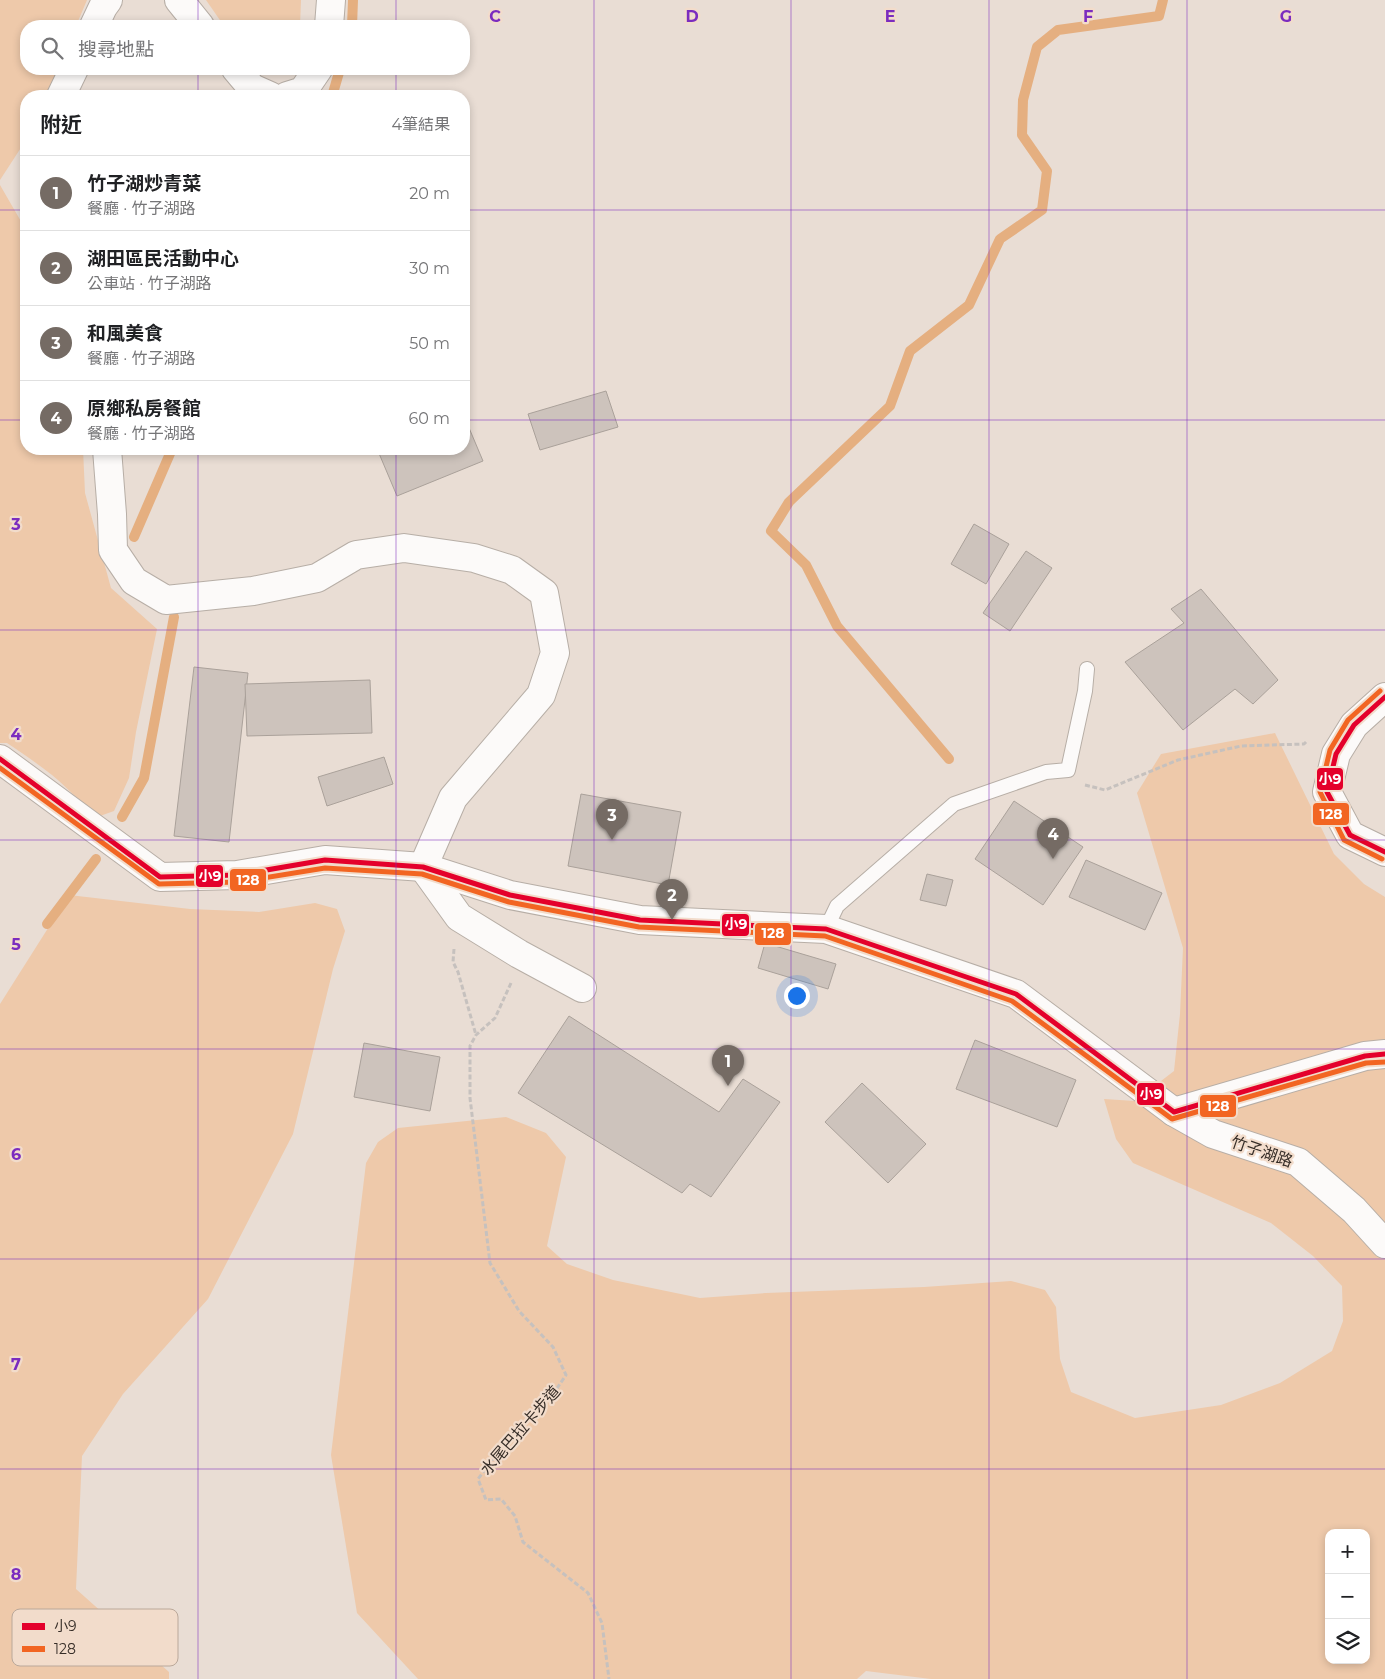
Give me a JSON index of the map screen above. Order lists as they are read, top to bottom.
{
  "streets": {
    "street": ["竹子湖路"],
    "path": ["水尾巴拉卡步道"]
  },
  "lines": ["transit line 128", "transit line 小9"],
  "legend": ["小9", "128"],
  "page": {
    "search": "搜尋地點",
    "heading": ["附近", "4筆結果"],
    "list": [
      {
        "mark": "1",
        "name": "竹子湖炒青菜",
        "note": "餐廳 · 竹子湖路",
        "value": "20 m"
      },
      {
        "mark": "2",
        "name": "湖田區民活動中心",
        "note": "公車站 · 竹子湖路",
        "value": "30 m"
      },
      {
        "mark": "3",
        "name": "和風美食",
        "note": "餐廳 · 竹子湖路",
        "value": "50 m"
      },
      {
        "mark": "4",
        "name": "原鄉私房餐館",
        "note": "餐廳 · 竹子湖路",
        "value": "60 m"
      }
    ],
    "pins": [
      "3",
      "4",
      "2",
      "1"
    ],
    "map_buttons": ["+", "−"]
  },
  "grid": {
    "columns": [
      "C",
      "D",
      "E",
      "F",
      "G"
    ],
    "rows": [
      "3",
      "4",
      "5",
      "6",
      "7",
      "8"
    ]
  }
}
